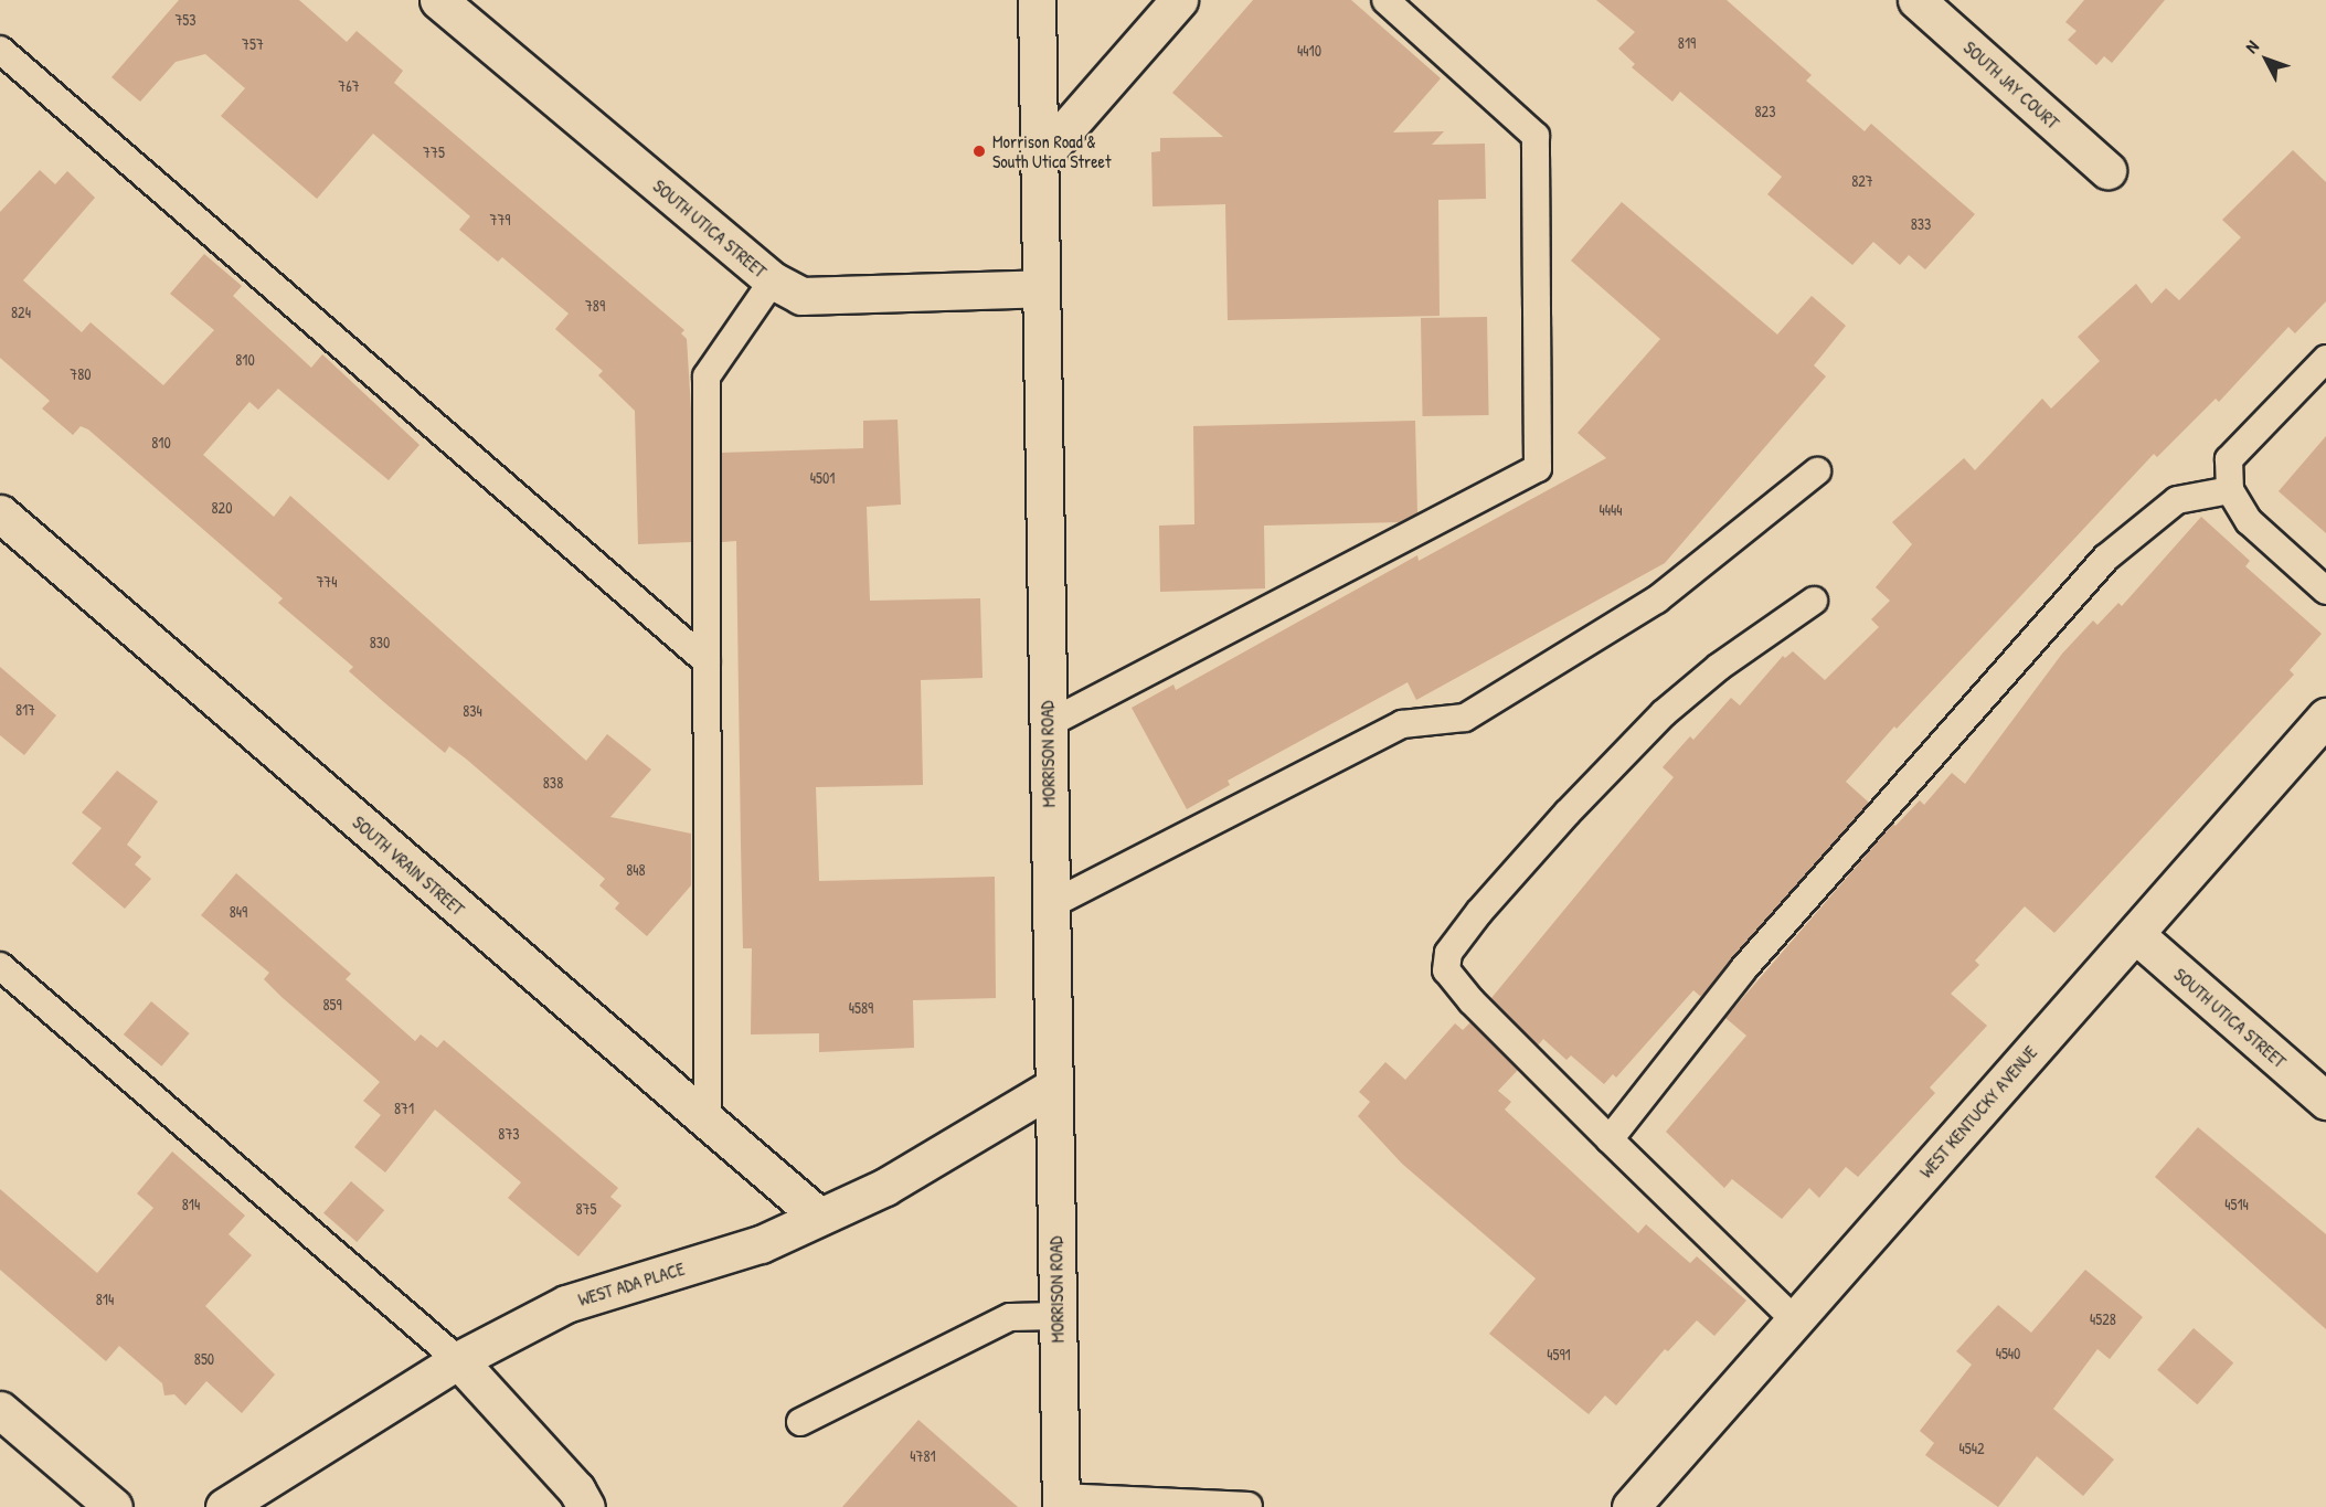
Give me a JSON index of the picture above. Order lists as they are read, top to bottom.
{
  "streets": {
    "street": [
      "SOUTH JAY COURT",
      "SOUTH UTICA STREET",
      "MORRISON ROAD",
      "SOUTH VRAIN STREET",
      "WEST KENTUCKY AVENUE",
      "WEST ADA PLACE"
    ]
  },
  "crossings": [
    ["SOUTH UTICA STREET", "MORRISON ROAD"],
    ["SOUTH UTICA STREET", "WEST KENTUCKY AVENUE"],
    ["MORRISON ROAD", "WEST ADA PLACE"],
    ["SOUTH VRAIN STREET", "WEST ADA PLACE"]
  ],
  "places": ["Morrison Road & South Utica Street"],
  "house_numbers": [
    "753",
    "819",
    "757",
    "4410",
    "767",
    "823",
    "775",
    "827",
    "779",
    "833",
    "789",
    "824",
    "810",
    "780",
    "810",
    "4501",
    "820",
    "4444",
    "774",
    "830",
    "817",
    "834",
    "838",
    "848",
    "849",
    "859",
    "4589",
    "871",
    "873",
    "814",
    "4514",
    "875",
    "814",
    "4528",
    "4540",
    "4591",
    "850",
    "4542",
    "4781"
  ],
  "north": "top left"
}
